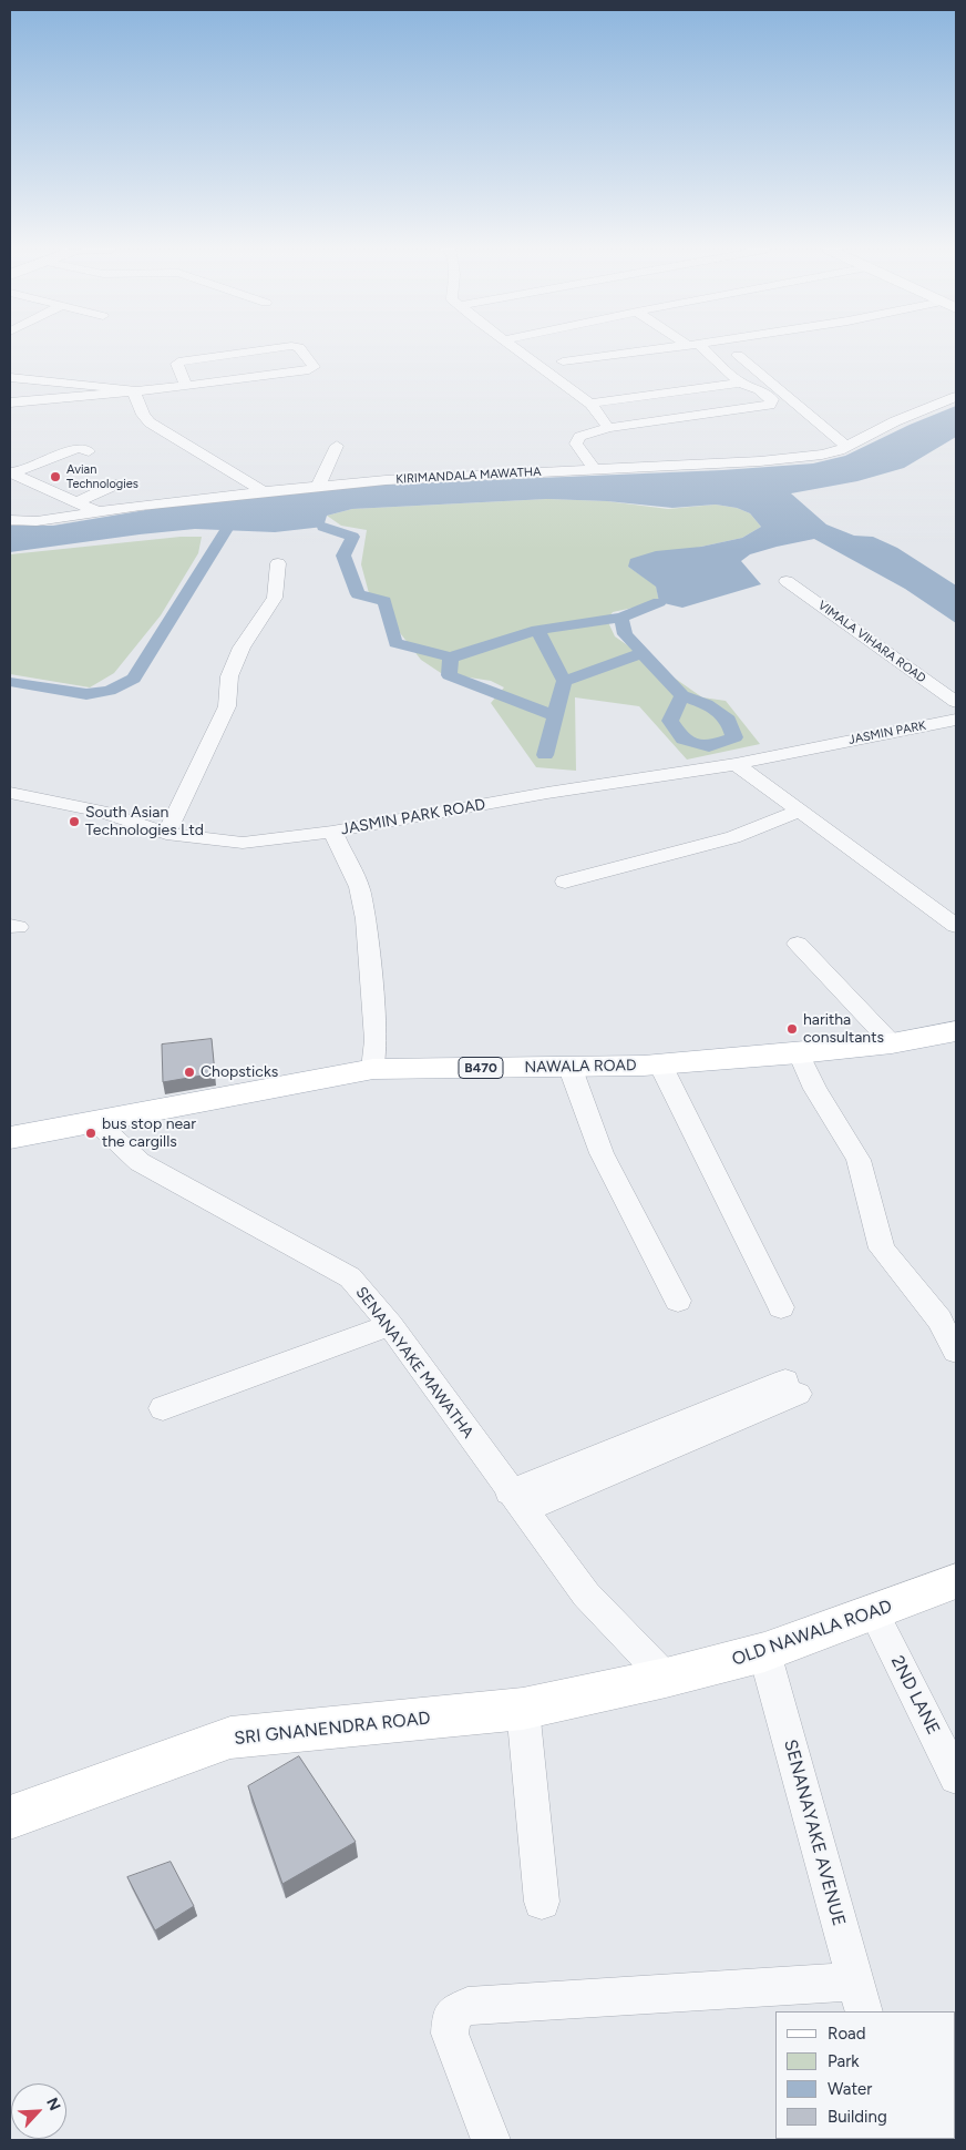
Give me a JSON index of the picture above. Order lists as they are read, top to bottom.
{
  "streets": {
    "main road": [
      "NAWALA ROAD",
      "B470",
      "OLD NAWALA ROAD",
      "SRI GNANENDRA ROAD"
    ],
    "street": [
      "KIRIMANDALA MAWATHA",
      "VIMALA VIHARA ROAD",
      "JASMIN PARK",
      "JASMIN PARK ROAD",
      "SENANAYAKE MAWATHA",
      "2ND LANE",
      "SENANAYAKE AVENUE"
    ]
  },
  "crossings": [
    ["JASMIN PARK", "JASMIN PARK ROAD"],
    ["NAWALA ROAD", "SENANAYAKE MAWATHA"],
    ["SENANAYAKE MAWATHA", "OLD NAWALA ROAD"],
    ["SENANAYAKE MAWATHA", "SRI GNANENDRA ROAD"],
    ["OLD NAWALA ROAD", "2ND LANE"],
    ["OLD NAWALA ROAD", "SRI GNANENDRA ROAD"],
    ["OLD NAWALA ROAD", "SENANAYAKE AVENUE"]
  ],
  "places": [
    "Avian Technologies",
    "South Asian Technologies Ltd",
    "haritha consultants",
    "Chopsticks",
    "bus stop near the cargills"
  ],
  "legend": [
    "Road",
    "Park",
    "Water",
    "Building"
  ],
  "north": "top right"
}
